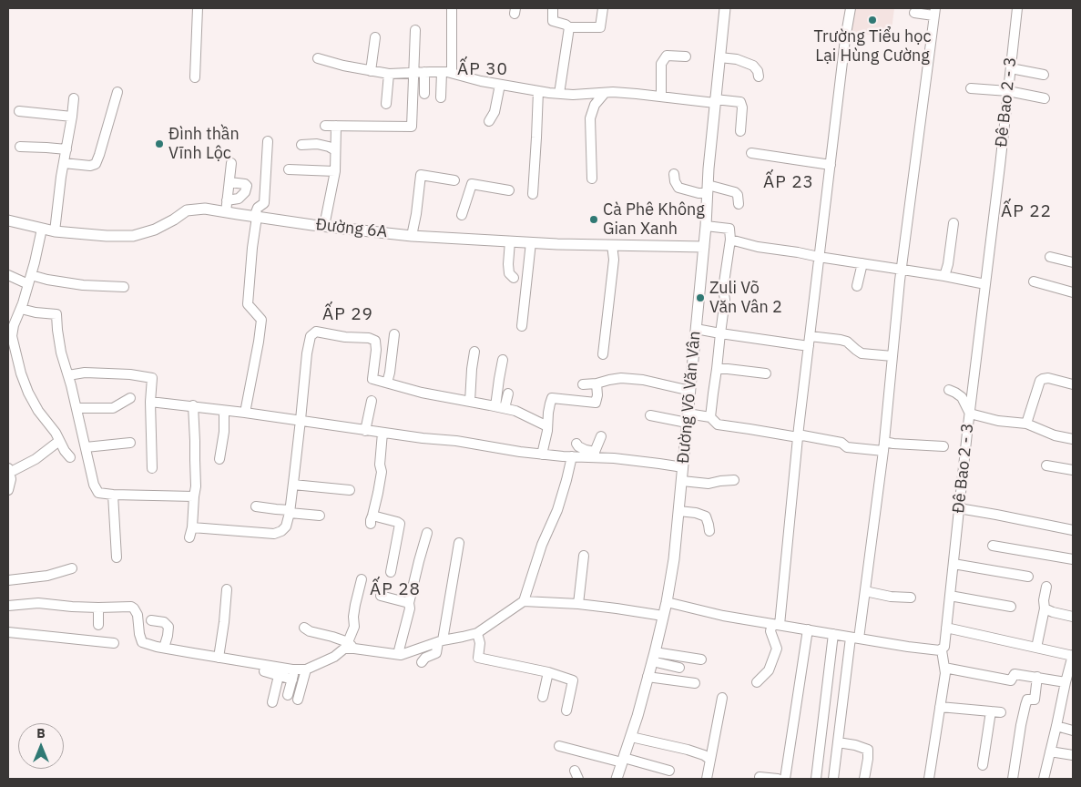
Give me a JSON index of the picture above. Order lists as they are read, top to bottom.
{
  "streets": {
    "street": ["Đê Bao 2 - 3", "Đường 6A", "Đường Võ Văn Vân"]
  },
  "crossings": [
    ["Đường 6A", "Đường Võ Văn Vân"]
  ],
  "districts": [
    "ẤP 30",
    "ẤP 23",
    "ẤP 22",
    "ẤP 29",
    "ẤP 28"
  ],
  "places": [
    "Trường Tiểu học Lại Hùng Cường",
    "Đình thần Vĩnh Lộc",
    "Cà Phê Không Gian Xanh",
    "Zuli Võ Văn Vân 2"
  ],
  "north": "top"
}
